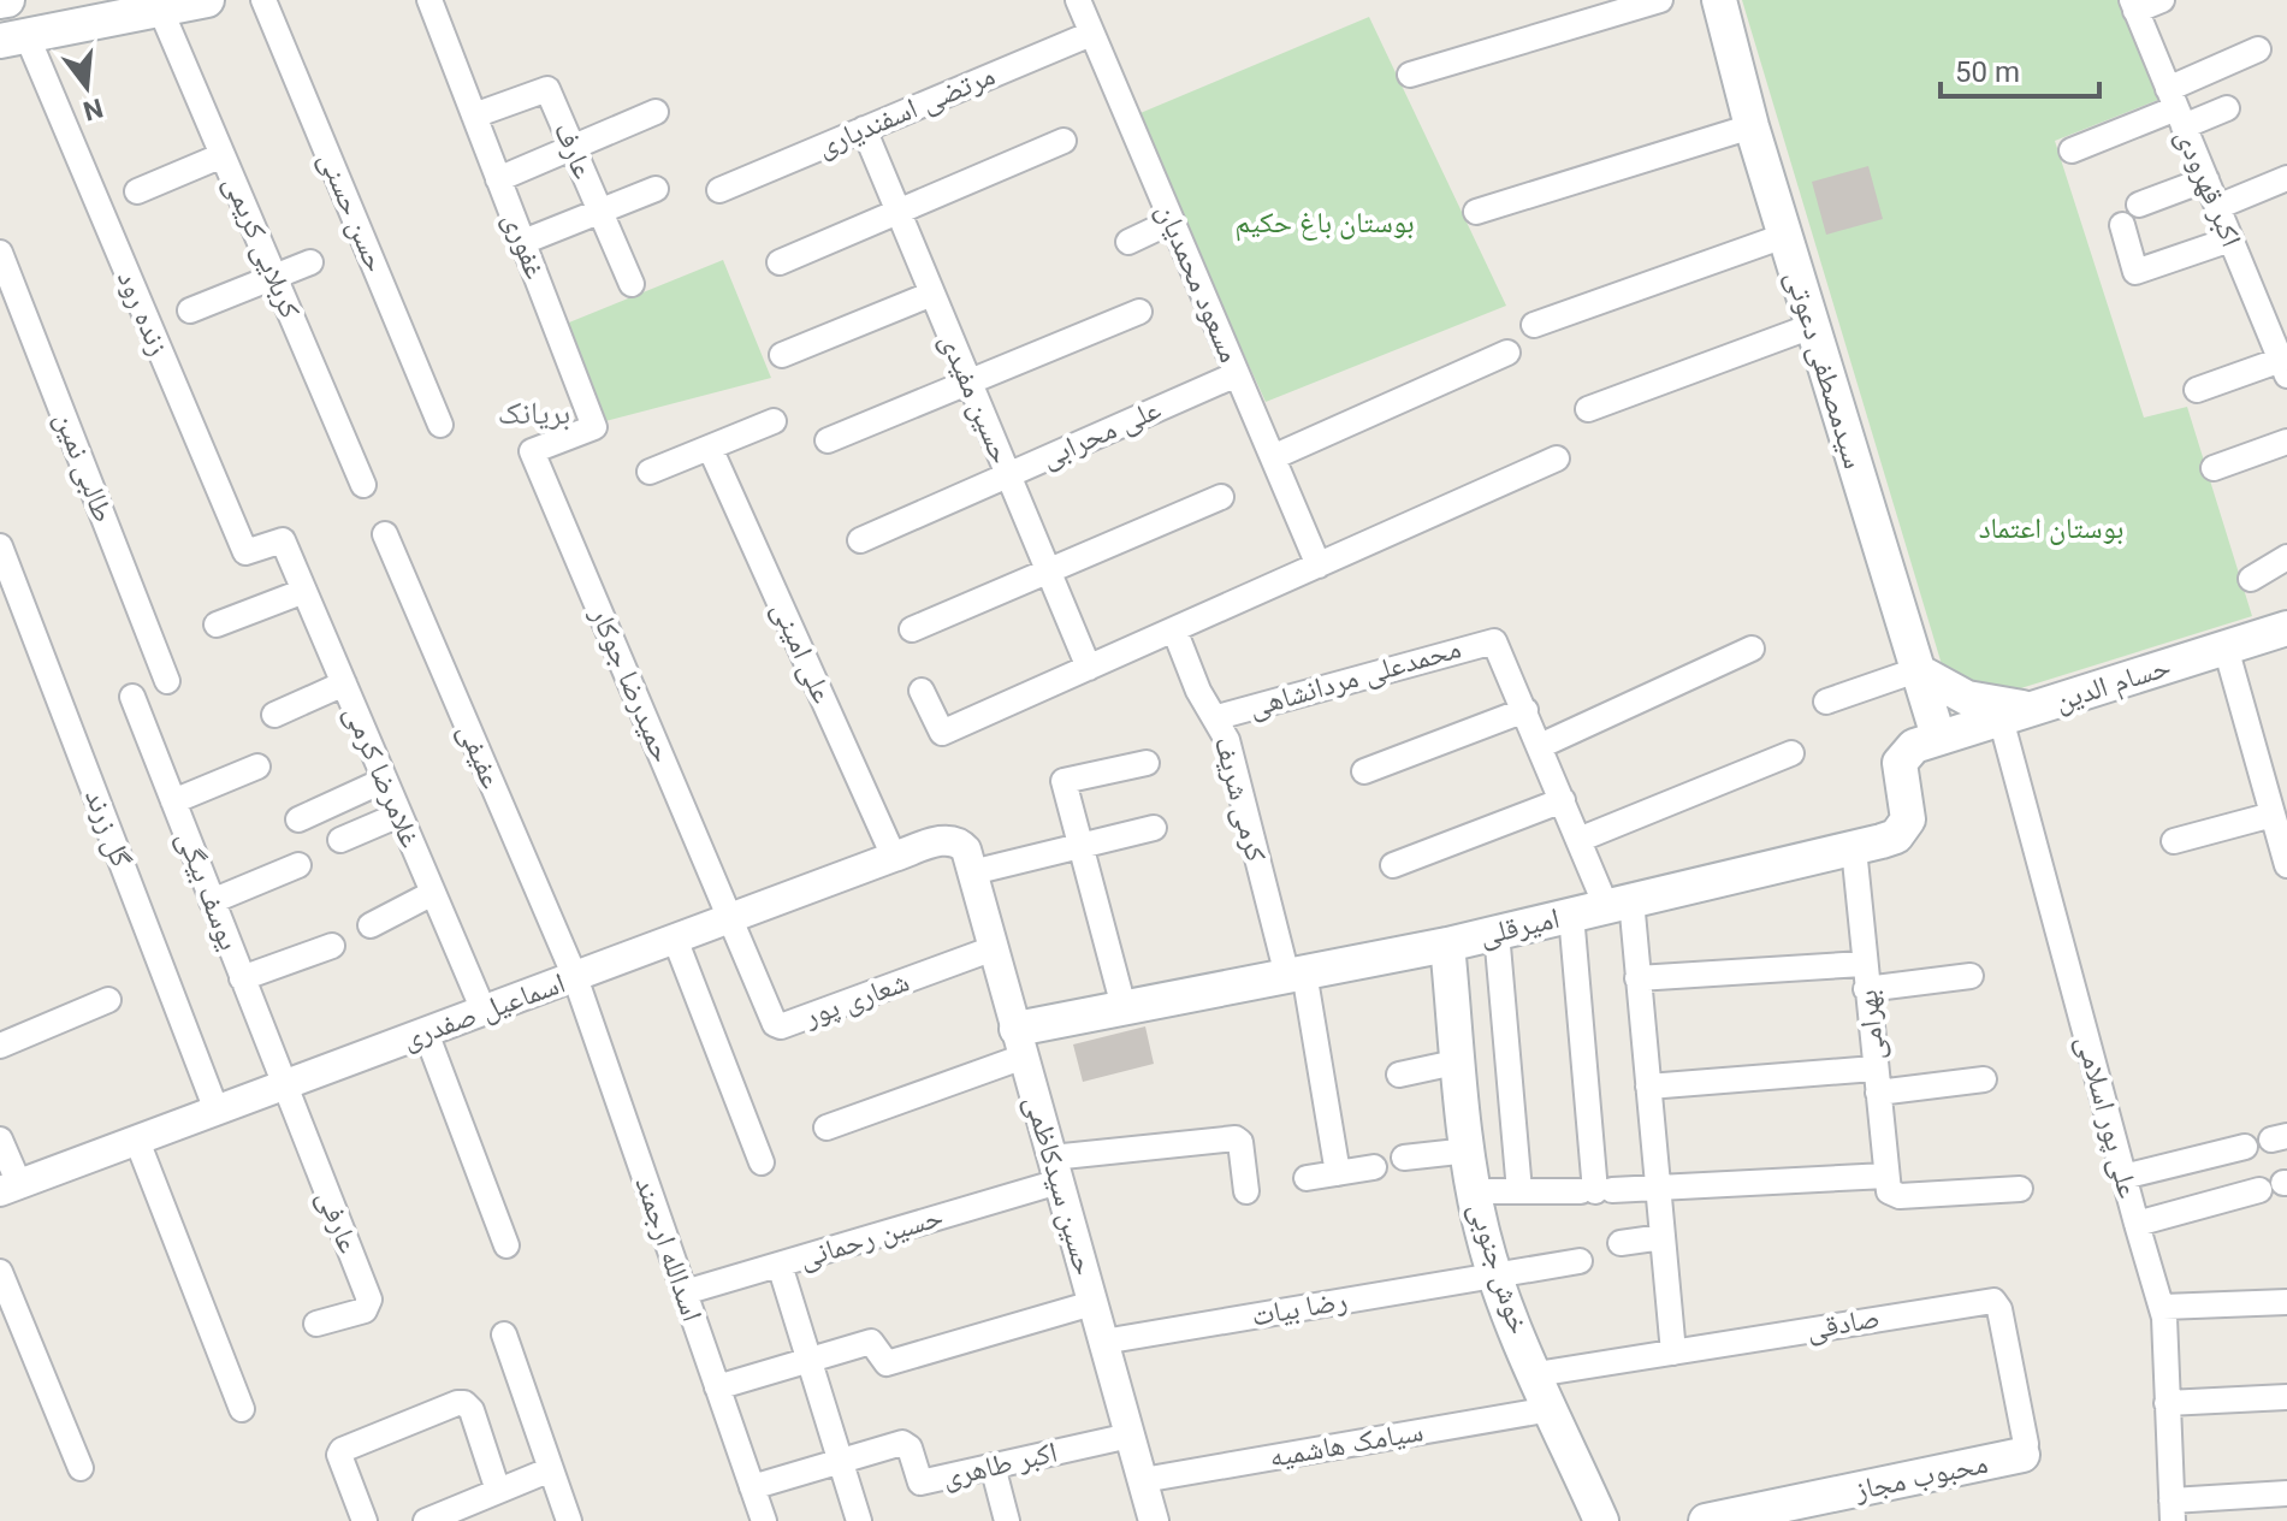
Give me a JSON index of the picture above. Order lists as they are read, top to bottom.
{
  "streets": {
    "main road": [
      "سیدمصطفی دعوتی",
      "حسام الدین",
      "امیرقلی",
      "خوش جنوبی",
      "محبوب مجاز"
    ],
    "street": [
      "مرتضی اسفندیاری",
      "عارف",
      "اکبر قهرودی",
      "حسن حسنی",
      "غفوری",
      "کربلایی کریمی",
      "مسعود محمدیان",
      "زنده رود",
      "حسین مفیدی",
      "علی محرابی",
      "طالبی نمین",
      "علی امینی",
      "محمدعلی مردانشاهی",
      "حمیدرضا جوکار",
      "عفیفی",
      "غلامرضا کرمی",
      "کرمی شریف",
      "گل زرند",
      "یوسف بیگی",
      "شعاری پور",
      "اسماعیل صفدری",
      "بهرامی",
      "علی پور اسلامی",
      "حسین سیدکاظمی",
      "عارفی",
      "حسین رحمانی",
      "اسدالله ارجمند",
      "رضا بیات",
      "صادقی",
      "سیامک هاشمیه",
      "اکبر طاهری"
    ]
  },
  "crossings": [
    ["مرتضی اسفندیاری", "مسعود محمدیان"],
    ["مرتضی اسفندیاری", "حسین مفیدی"],
    ["عارف", "غفوری"],
    ["غفوری", "حمیدرضا جوکار"],
    ["مسعود محمدیان", "علی محرابی"],
    ["زنده رود", "غلامرضا کرمی"],
    ["سیدمصطفی دعوتی", "حسام الدین"],
    ["سیدمصطفی دعوتی", "امیرقلی"],
    ["حسین مفیدی", "علی محرابی"],
    ["علی امینی", "اسماعیل صفدری"],
    ["محمدعلی مردانشاهی", "کرمی شریف"],
    ["محمدعلی مردانشاهی", "امیرقلی"],
    ["حسام الدین", "امیرقلی"],
    ["حسام الدین", "علی پور اسلامی"],
    ["حمیدرضا جوکار", "شعاری پور"],
    ["حمیدرضا جوکار", "اسماعیل صفدری"],
    ["عفیفی", "اسماعیل صفدری"],
    ["عفیفی", "اسدالله ارجمند"],
    ["غلامرضا کرمی", "اسماعیل صفدری"],
    ["کرمی شریف", "امیرقلی"],
    ["گل زرند", "اسماعیل صفدری"],
    ["یوسف بیگی", "اسماعیل صفدری"],
    ["یوسف بیگی", "عارفی"],
    ["امیرقلی", "بهرامی"],
    ["امیرقلی", "حسین سیدکاظمی"],
    ["امیرقلی", "خوش جنوبی"],
    ["شعاری پور", "اسماعیل صفدری"],
    ["شعاری پور", "حسین سیدکاظمی"],
    ["اسماعیل صفدری", "حسین سیدکاظمی"],
    ["اسماعیل صفدری", "عارفی"],
    ["اسماعیل صفدری", "اسدالله ارجمند"],
    ["حسین سیدکاظمی", "حسین رحمانی"],
    ["حسین سیدکاظمی", "رضا بیات"],
    ["حسین سیدکاظمی", "سیامک هاشمیه"],
    ["حسین سیدکاظمی", "اکبر طاهری"],
    ["حسین رحمانی", "اسدالله ارجمند"],
    ["خوش جنوبی", "رضا بیات"],
    ["خوش جنوبی", "صادقی"],
    ["خوش جنوبی", "سیامک هاشمیه"],
    ["صادقی", "محبوب مجاز"]
  ],
  "districts": ["بریانک"],
  "parks": ["بوستان باغ حکیم", "بوستان اعتماد"],
  "scale_bar": "50 m",
  "north": "bottom"
}
